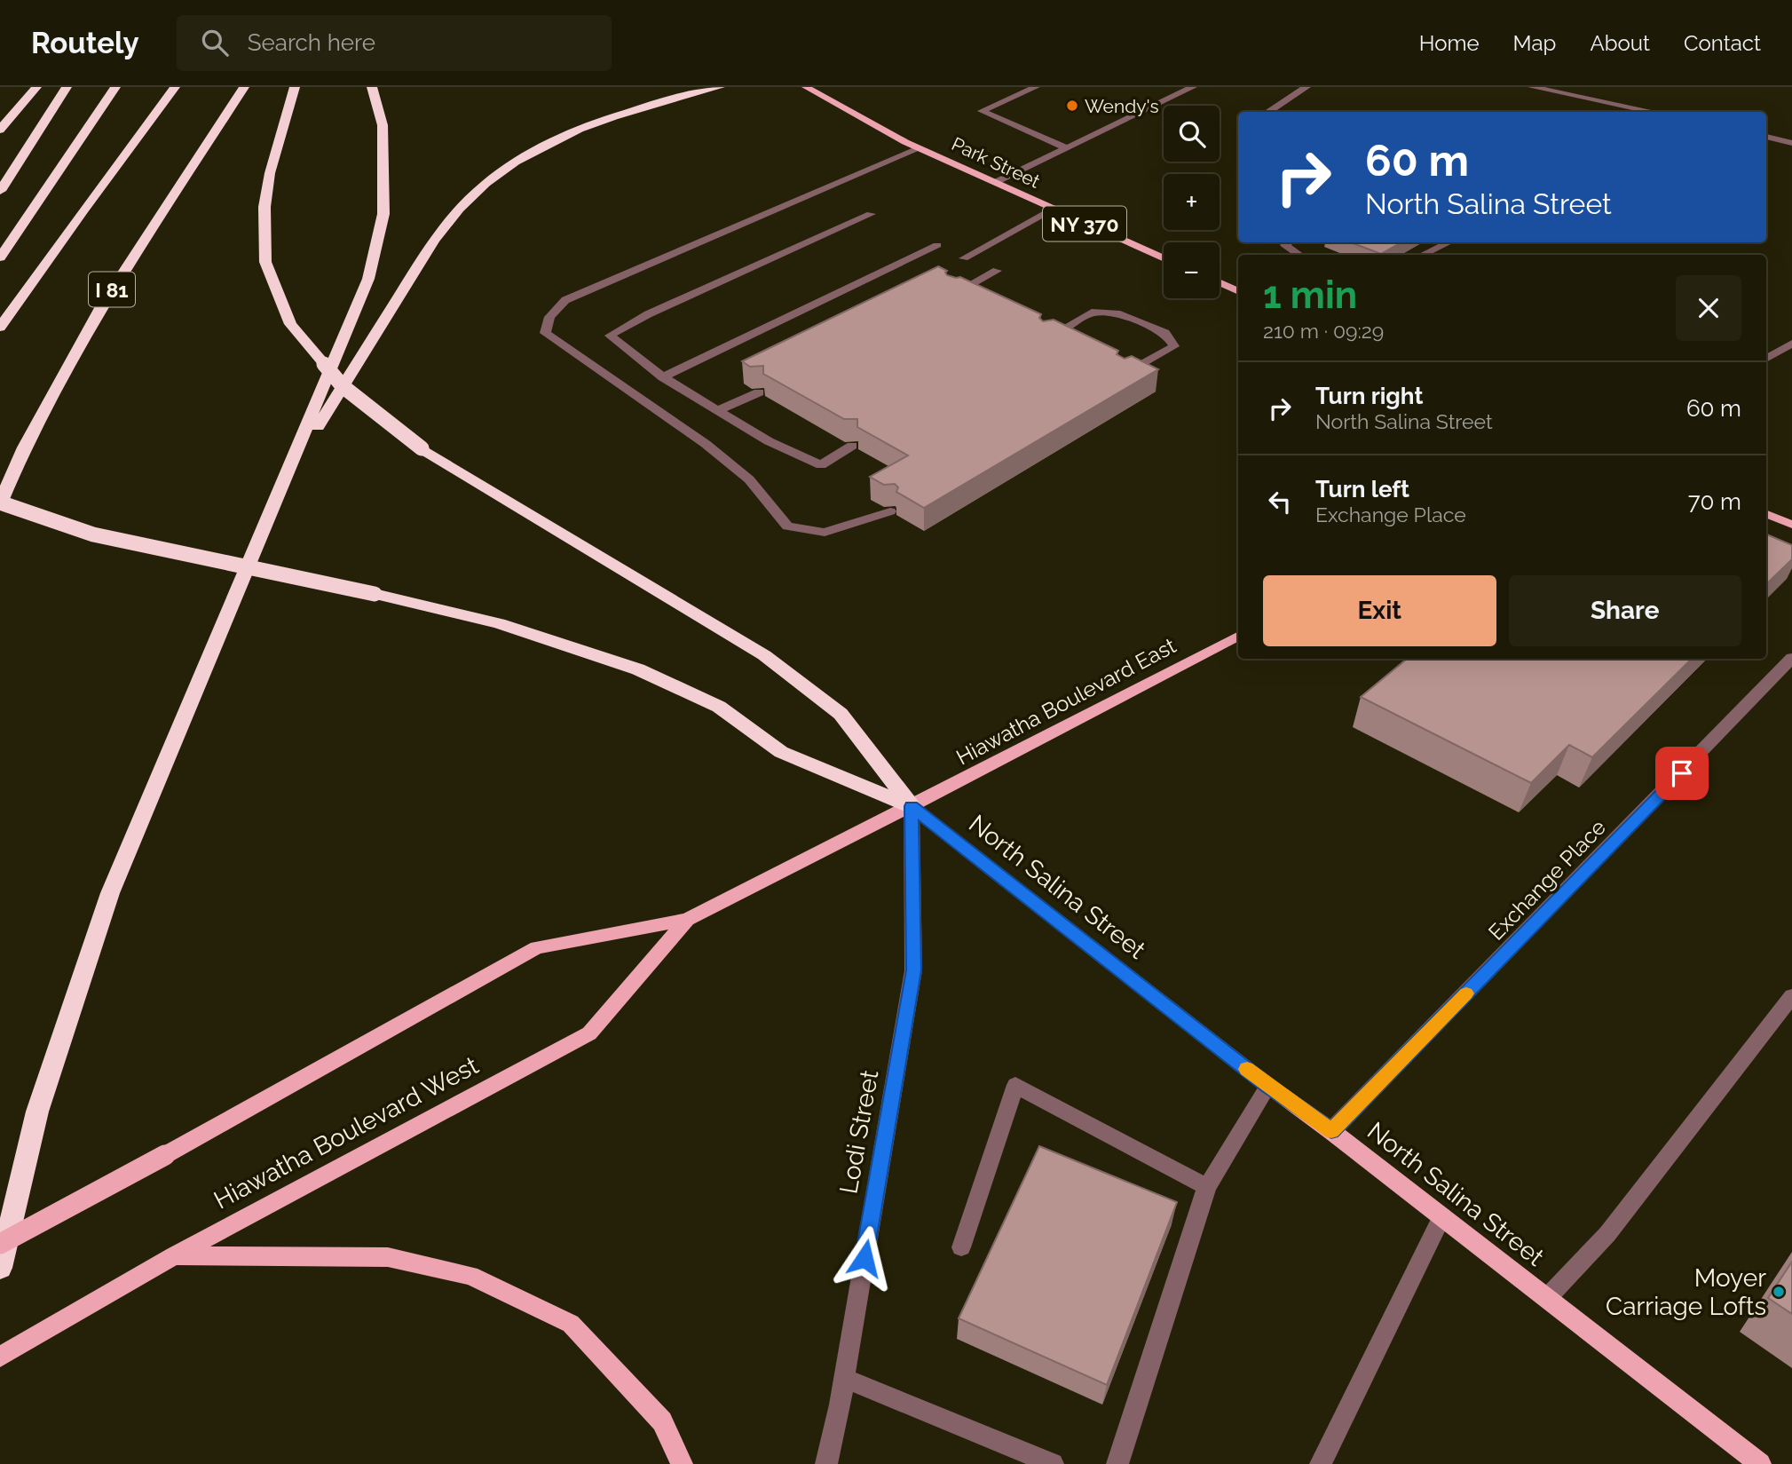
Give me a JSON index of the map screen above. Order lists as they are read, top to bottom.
{
  "streets": {
    "highway": ["I 81"],
    "main road": [
      "Park Street",
      "NY 370",
      "Hiawatha Boulevard East",
      "North Salina Street",
      "Hiawatha Boulevard West"
    ],
    "street": ["Exchange Place", "Lodi Street"]
  },
  "crossings": [
    ["Hiawatha Boulevard East", "North Salina Street"],
    ["Hiawatha Boulevard East", "Lodi Street"],
    ["Hiawatha Boulevard East", "Hiawatha Boulevard West"],
    ["Exchange Place", "North Salina Street"],
    ["North Salina Street", "Lodi Street"],
    ["North Salina Street", "Hiawatha Boulevard West"],
    ["Lodi Street", "Hiawatha Boulevard West"]
  ],
  "places": ["Wendy's", "Moyer Carriage Lofts"],
  "page": {
    "header": "Routely",
    "search": "Search here",
    "nav": [
      "Home",
      "Map",
      "About",
      "Contact"
    ],
    "map_buttons": ["+", "−"],
    "turn": ["60 m", "North Salina Street"],
    "heading": ["1 min", "210 m · 09:29"],
    "list": [
      {
        "name": "Turn right",
        "note": "North Salina Street",
        "value": "60 m"
      },
      {
        "name": "Turn left",
        "note": "Exchange Place",
        "value": "70 m"
      }
    ],
    "buttons": ["Exit", "Share"]
  }
}
